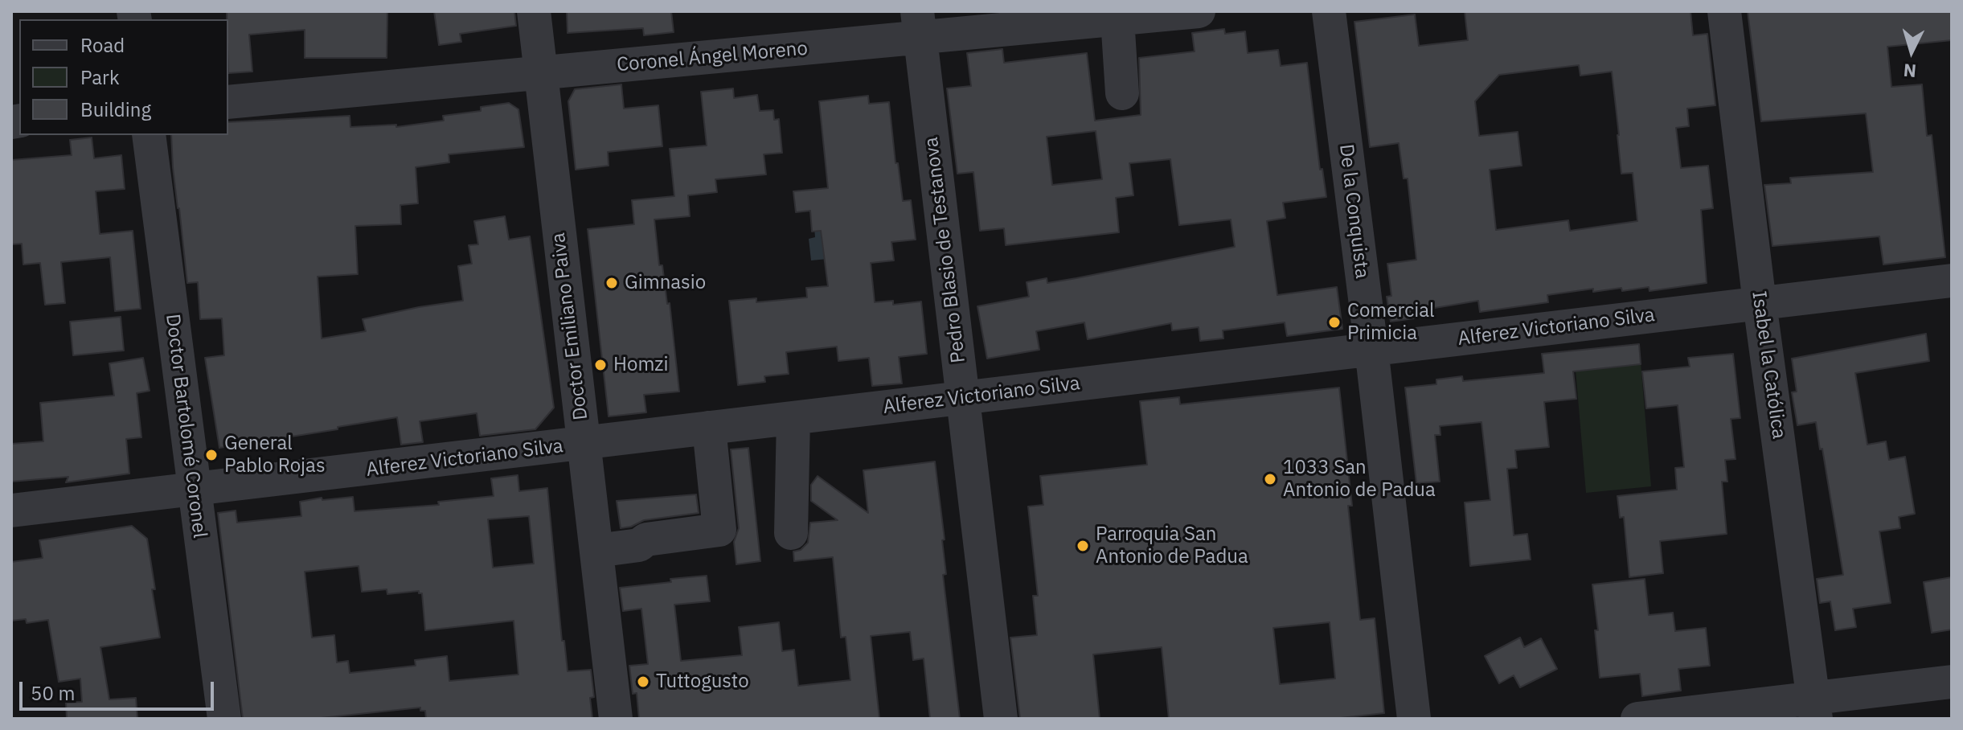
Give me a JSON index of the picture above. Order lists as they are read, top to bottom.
{
  "streets": {
    "street": [
      "Coronel Ángel Moreno",
      "De la Conquista",
      "Pedro Blasio de Testanova",
      "Doctor Emiliano Paiva",
      "Alferez Victoriano Silva",
      "Isabel la Católica",
      "Doctor Bartolomé Coronel"
    ]
  },
  "crossings": [
    ["Coronel Ángel Moreno", "Pedro Blasio de Testanova"],
    ["Coronel Ángel Moreno", "Doctor Emiliano Paiva"],
    ["De la Conquista", "Alferez Victoriano Silva"],
    ["Pedro Blasio de Testanova", "Alferez Victoriano Silva"],
    ["Doctor Emiliano Paiva", "Alferez Victoriano Silva"],
    ["Alferez Victoriano Silva", "Isabel la Católica"],
    ["Alferez Victoriano Silva", "Doctor Bartolomé Coronel"]
  ],
  "places": [
    "Gimnasio",
    "Comercial Primicia",
    "Homzi",
    "General Pablo Rojas",
    "1033 San Antonio de Padua",
    "Parroquia San Antonio de Padua",
    "Tuttogusto"
  ],
  "legend": ["Road", "Park", "Building"],
  "scale_bar": "50 m",
  "north": "bottom"
}
